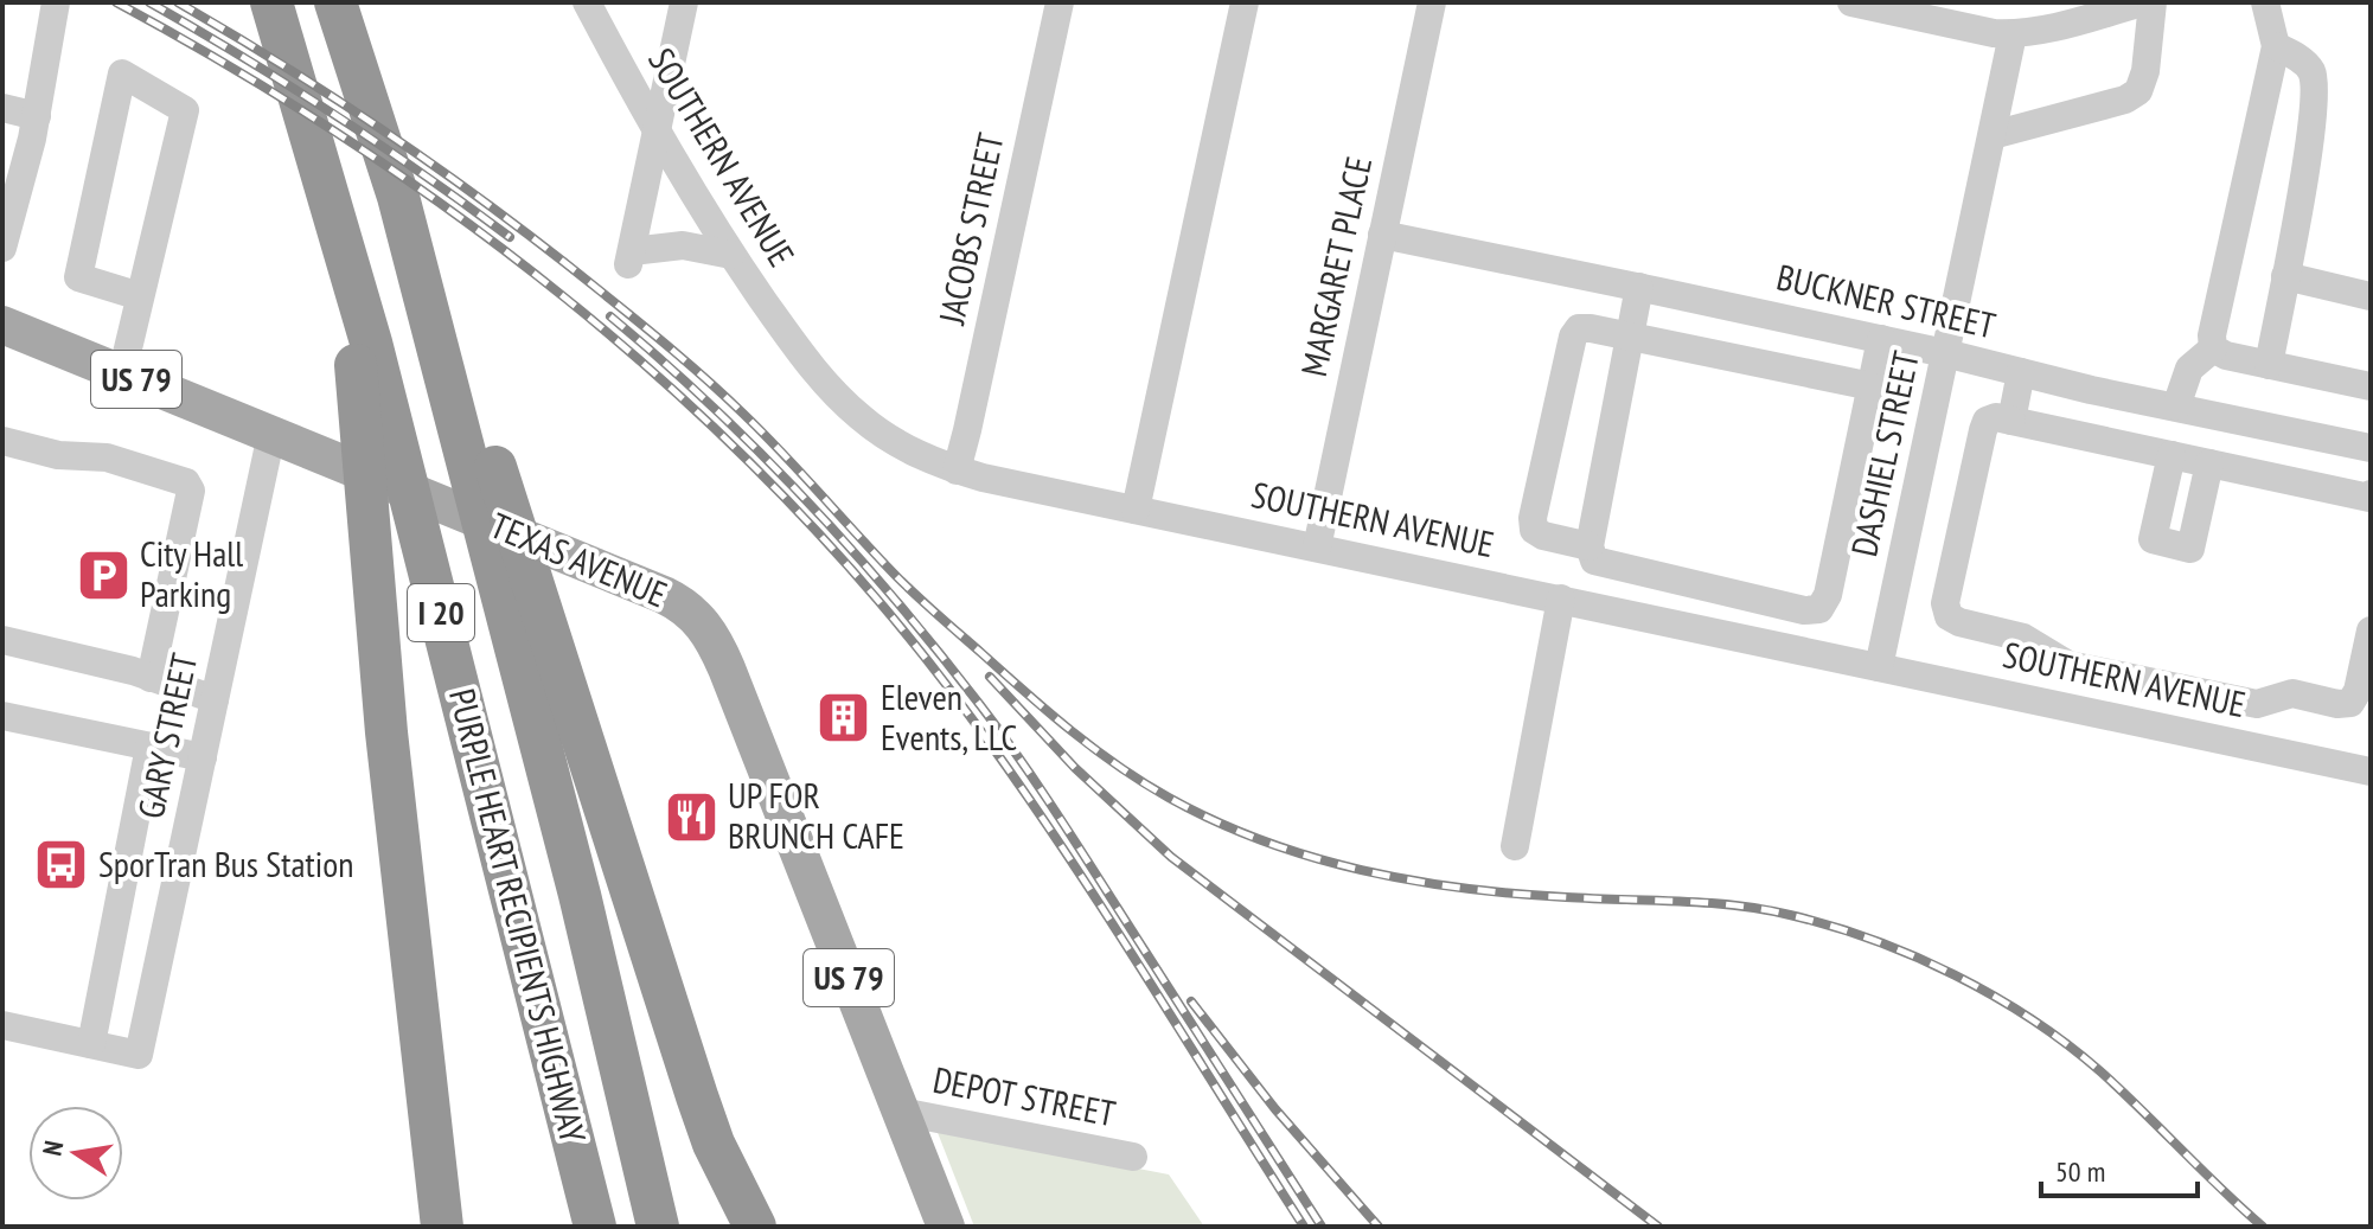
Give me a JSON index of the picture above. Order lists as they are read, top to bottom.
{
  "streets": {
    "highway": ["I 20", "PURPLE HEART RECIPIENTS HIGHWAY"],
    "main road": ["US 79", "TEXAS AVENUE"],
    "street": [
      "SOUTHERN AVENUE",
      "JACOBS STREET",
      "MARGARET PLACE",
      "BUCKNER STREET",
      "DASHIEL STREET",
      "GARY STREET",
      "DEPOT STREET"
    ]
  },
  "crossings": [
    ["SOUTHERN AVENUE", "JACOBS STREET"],
    ["SOUTHERN AVENUE", "MARGARET PLACE"],
    ["SOUTHERN AVENUE", "DASHIEL STREET"],
    ["MARGARET PLACE", "BUCKNER STREET"],
    ["BUCKNER STREET", "DASHIEL STREET"],
    ["TEXAS AVENUE", "GARY STREET"],
    ["TEXAS AVENUE", "DEPOT STREET"]
  ],
  "places": {
    "parking": ["City Hall Parking"],
    "building": ["Eleven Events, LLC"],
    "restaurant": ["UP FOR BRUNCH CAFE"],
    "bus stop": ["SporTran Bus Station"]
  },
  "scale_bar": "50 m",
  "north": "left"
}
